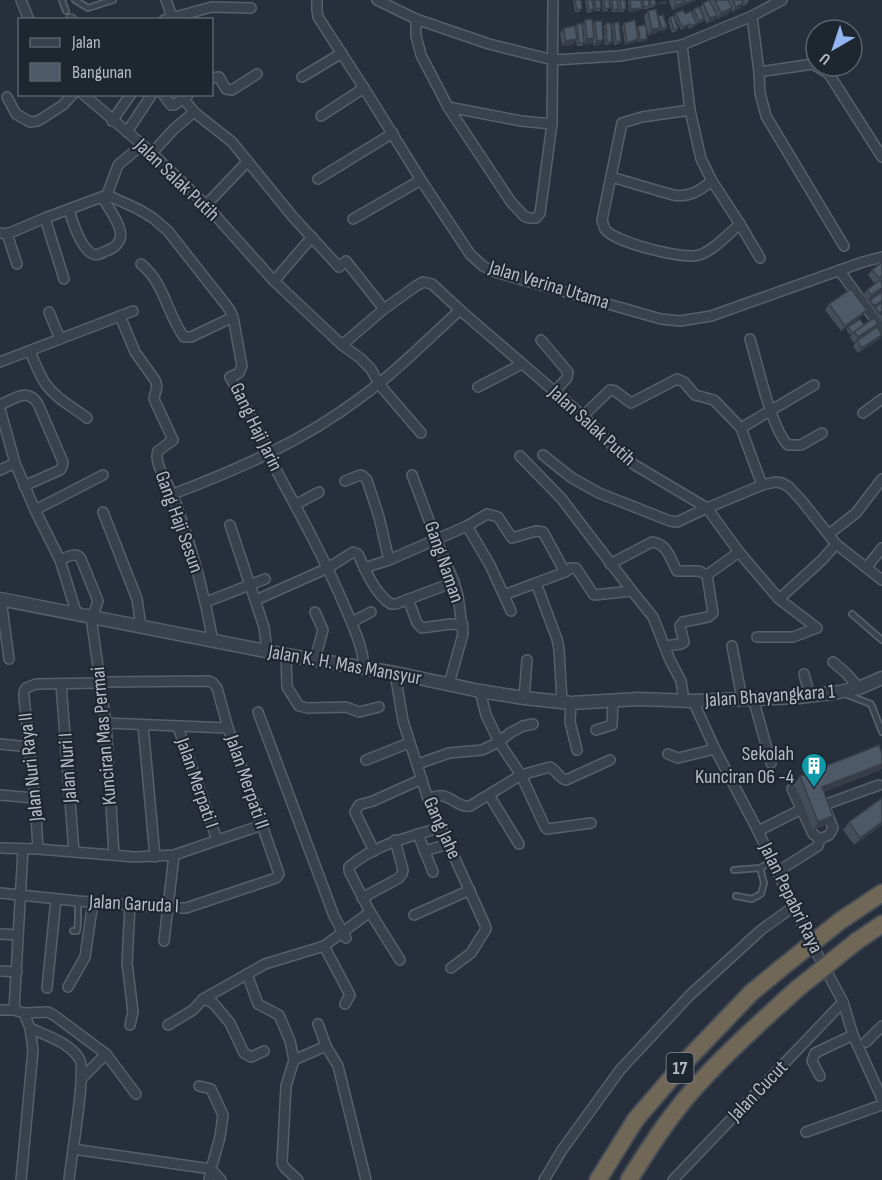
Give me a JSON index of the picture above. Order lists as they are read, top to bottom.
{
  "streets": {
    "highway": ["17"],
    "street": [
      "Jalan Salak Putih",
      "Jalan Verina Utama",
      "Gang Haji Jarin",
      "Gang Haji Sesun",
      "Gang Naman",
      "Jalan K. H. Mas Mansyur",
      "Jalan Bhayangkara 1",
      "Kunciran Mas Permai",
      "Jalan Nuri Raya II",
      "Jalan Nuri I",
      "Jalan Merpati II",
      "Jalan Merpati I",
      "Gang Jahe",
      "Jalan Pepabri Raya",
      "Jalan Garuda I",
      "Jalan Cucut"
    ]
  },
  "crossings": [
    ["Gang Haji Jarin", "Jalan K. H. Mas Mansyur"],
    ["Gang Haji Sesun", "Jalan K. H. Mas Mansyur"],
    ["Gang Naman", "Jalan K. H. Mas Mansyur"],
    ["Jalan K. H. Mas Mansyur", "Jalan Bhayangkara 1"],
    ["Jalan K. H. Mas Mansyur", "Kunciran Mas Permai"],
    ["Jalan K. H. Mas Mansyur", "Gang Jahe"],
    ["Jalan K. H. Mas Mansyur", "Jalan Pepabri Raya"],
    ["Jalan Bhayangkara 1", "Jalan Pepabri Raya"],
    ["Kunciran Mas Permai", "Jalan Nuri Raya II"],
    ["Jalan Nuri Raya II", "Jalan Nuri I"],
    ["Jalan Nuri Raya II", "Jalan Merpati II"],
    ["Jalan Merpati II", "Jalan Garuda I"],
    ["Jalan Pepabri Raya", "Jalan Cucut"]
  ],
  "places": {
    "building": ["Sekolah Kunciran 06 -4"]
  },
  "legend": ["Jalan", "Bangunan"],
  "north": "bottom left"
}
